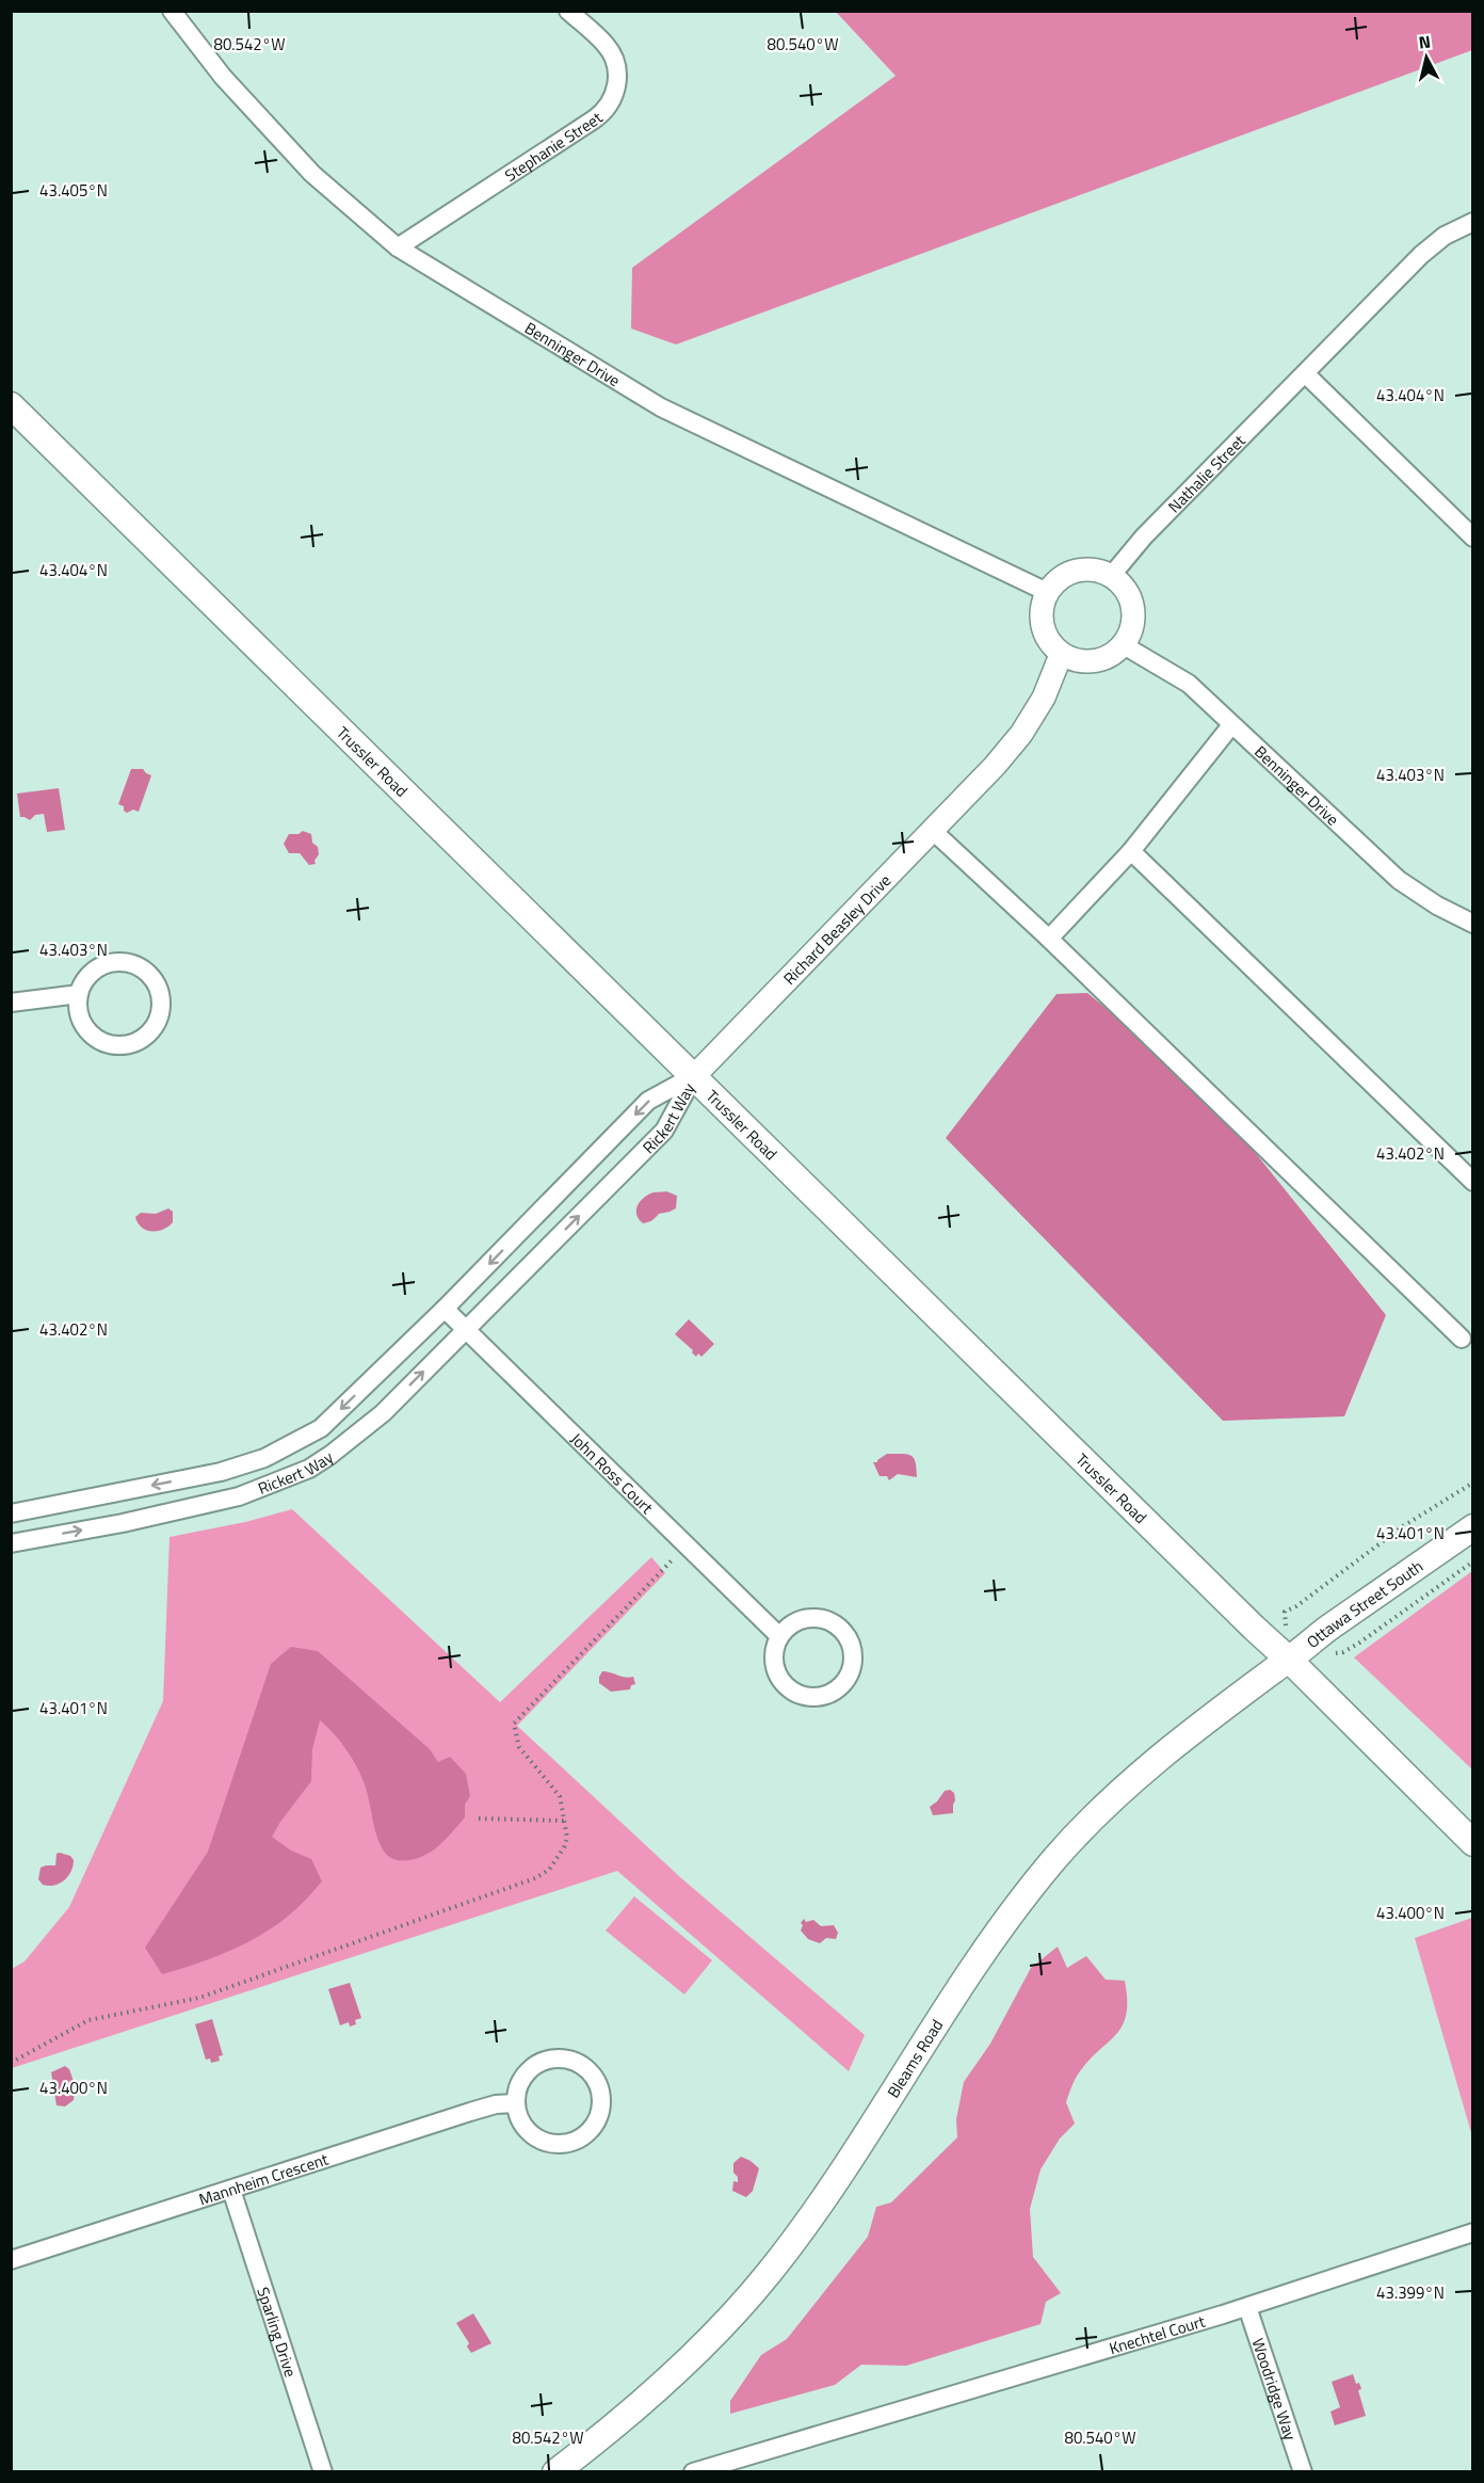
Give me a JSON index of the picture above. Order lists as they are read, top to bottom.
{
  "streets": {
    "main road": ["Trussler Road", "Ottawa Street South", "Bleams Road"],
    "street": [
      "Stephanie Street",
      "Benninger Drive",
      "Nathalie Street",
      "Richard Beasley Drive",
      "Rickert Way",
      "John Ross Court",
      "Mannheim Crescent",
      "Sparling Drive",
      "Knechtel Court",
      "Woodridge Way"
    ]
  },
  "crossings": [
    ["Stephanie Street", "Benninger Drive"],
    ["Benninger Drive", "Nathalie Street"],
    ["Benninger Drive", "Richard Beasley Drive"],
    ["Nathalie Street", "Richard Beasley Drive"],
    ["Trussler Road", "Richard Beasley Drive"],
    ["Trussler Road", "Rickert Way"],
    ["Trussler Road", "Ottawa Street South"],
    ["Trussler Road", "Bleams Road"],
    ["Richard Beasley Drive", "Rickert Way"],
    ["Rickert Way", "John Ross Court"],
    ["Ottawa Street South", "Bleams Road"],
    ["Mannheim Crescent", "Sparling Drive"],
    ["Knechtel Court", "Woodridge Way"]
  ],
  "north": "top",
  "coordinates": [
    "80.542°W",
    "80.540°W",
    "43.405°N",
    "43.404°N",
    "43.403°N",
    "43.402°N",
    "43.401°N",
    "43.400°N",
    "43.399°N"
  ]
}
